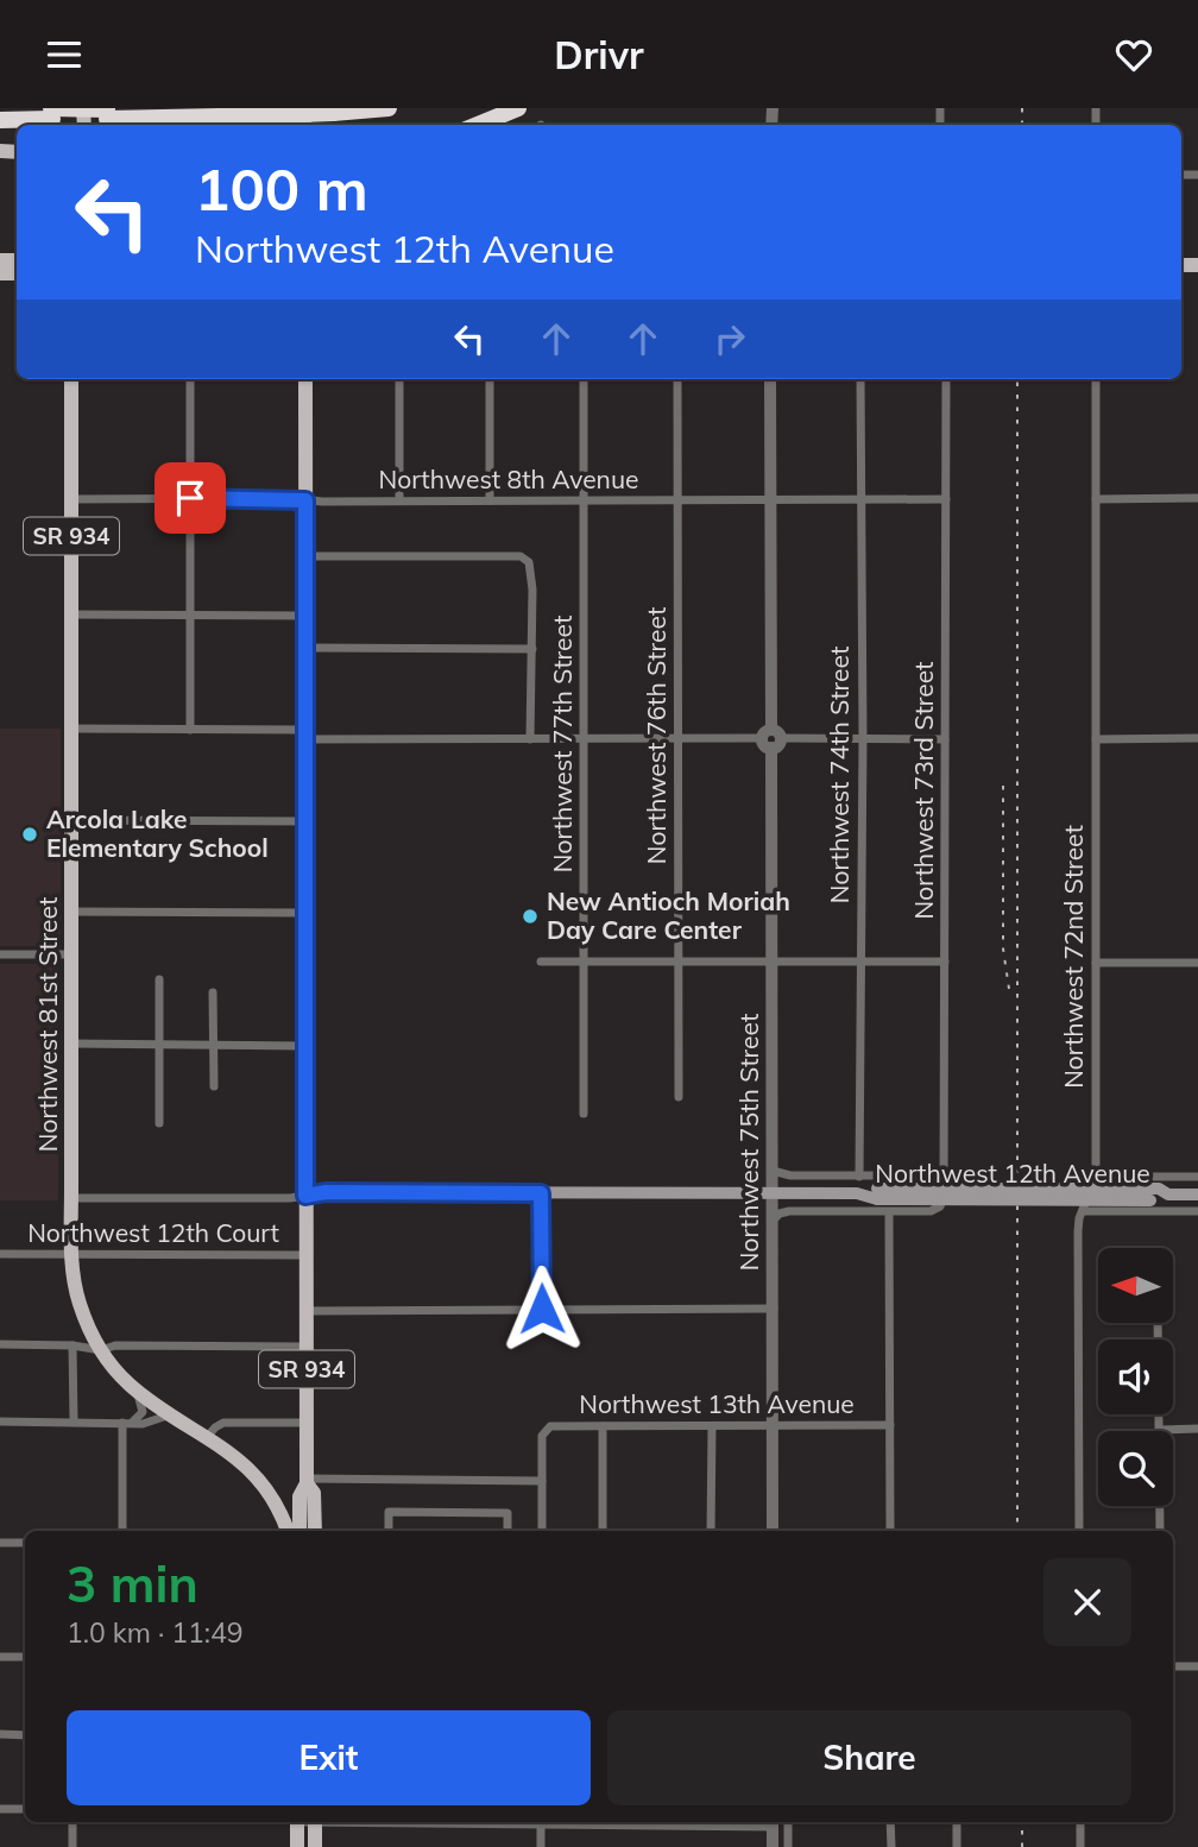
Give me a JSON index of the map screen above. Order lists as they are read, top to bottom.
{
  "streets": {
    "main road": ["SR 934", "Northwest 81st Street", "Northwest 12th Avenue"],
    "street": [
      "Northwest 8th Avenue",
      "Northwest 76th Street",
      "Northwest 77th Street",
      "Northwest 74th Street",
      "Northwest 73rd Street",
      "Northwest 72nd Street",
      "Northwest 75th Street",
      "Northwest 12th Court",
      "Northwest 13th Avenue"
    ]
  },
  "crossings": [
    ["Northwest 8th Avenue", "SR 934"],
    ["Northwest 8th Avenue", "Northwest 76th Street"],
    ["Northwest 8th Avenue", "Northwest 77th Street"],
    ["Northwest 8th Avenue", "Northwest 74th Street"],
    ["Northwest 8th Avenue", "Northwest 73rd Street"],
    ["Northwest 8th Avenue", "Northwest 81st Street"],
    ["Northwest 8th Avenue", "Northwest 75th Street"],
    ["SR 934", "Northwest 12th Avenue"],
    ["SR 934", "Northwest 12th Court"],
    ["Northwest 74th Street", "Northwest 12th Avenue"],
    ["Northwest 73rd Street", "Northwest 12th Avenue"],
    ["Northwest 72nd Street", "Northwest 12th Avenue"],
    ["Northwest 81st Street", "Northwest 12th Avenue"],
    ["Northwest 81st Street", "Northwest 12th Court"],
    ["Northwest 75th Street", "Northwest 12th Avenue"],
    ["Northwest 75th Street", "Northwest 13th Avenue"]
  ],
  "places": ["Arcola Lake Elementary School", "New Antioch Moriah Day Care Center"],
  "north": "left",
  "page": {
    "header": "Drivr",
    "turn": ["100 m", "Northwest 12th Avenue"],
    "heading": ["3 min", "1.0 km · 11:49"],
    "buttons": ["Exit", "Share"]
  }
}
